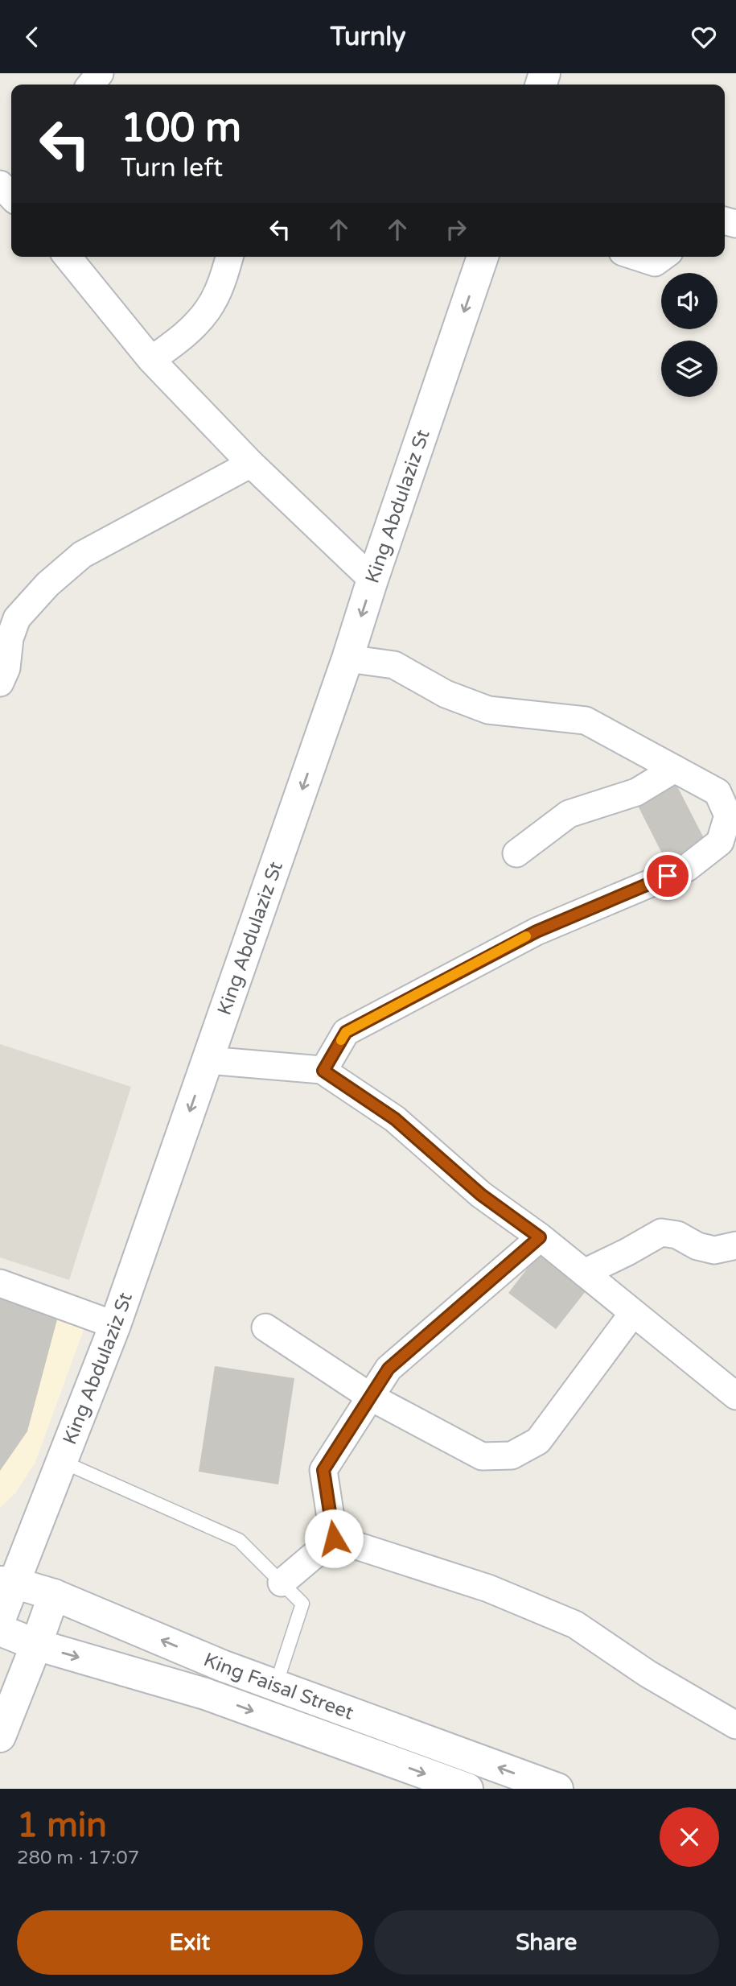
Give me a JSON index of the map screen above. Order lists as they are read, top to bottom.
{
  "streets": {
    "street": ["King Abdulaziz St", "King Faisal Street"]
  },
  "crossings": [
    ["King Abdulaziz St", "King Faisal Street"]
  ],
  "one_way": ["King Abdulaziz St"],
  "page": {
    "header": "Turnly",
    "turn": ["100 m", "Turn left"],
    "heading": ["1 min", "280 m · 17:07"],
    "buttons": ["Exit", "Share"]
  }
}
